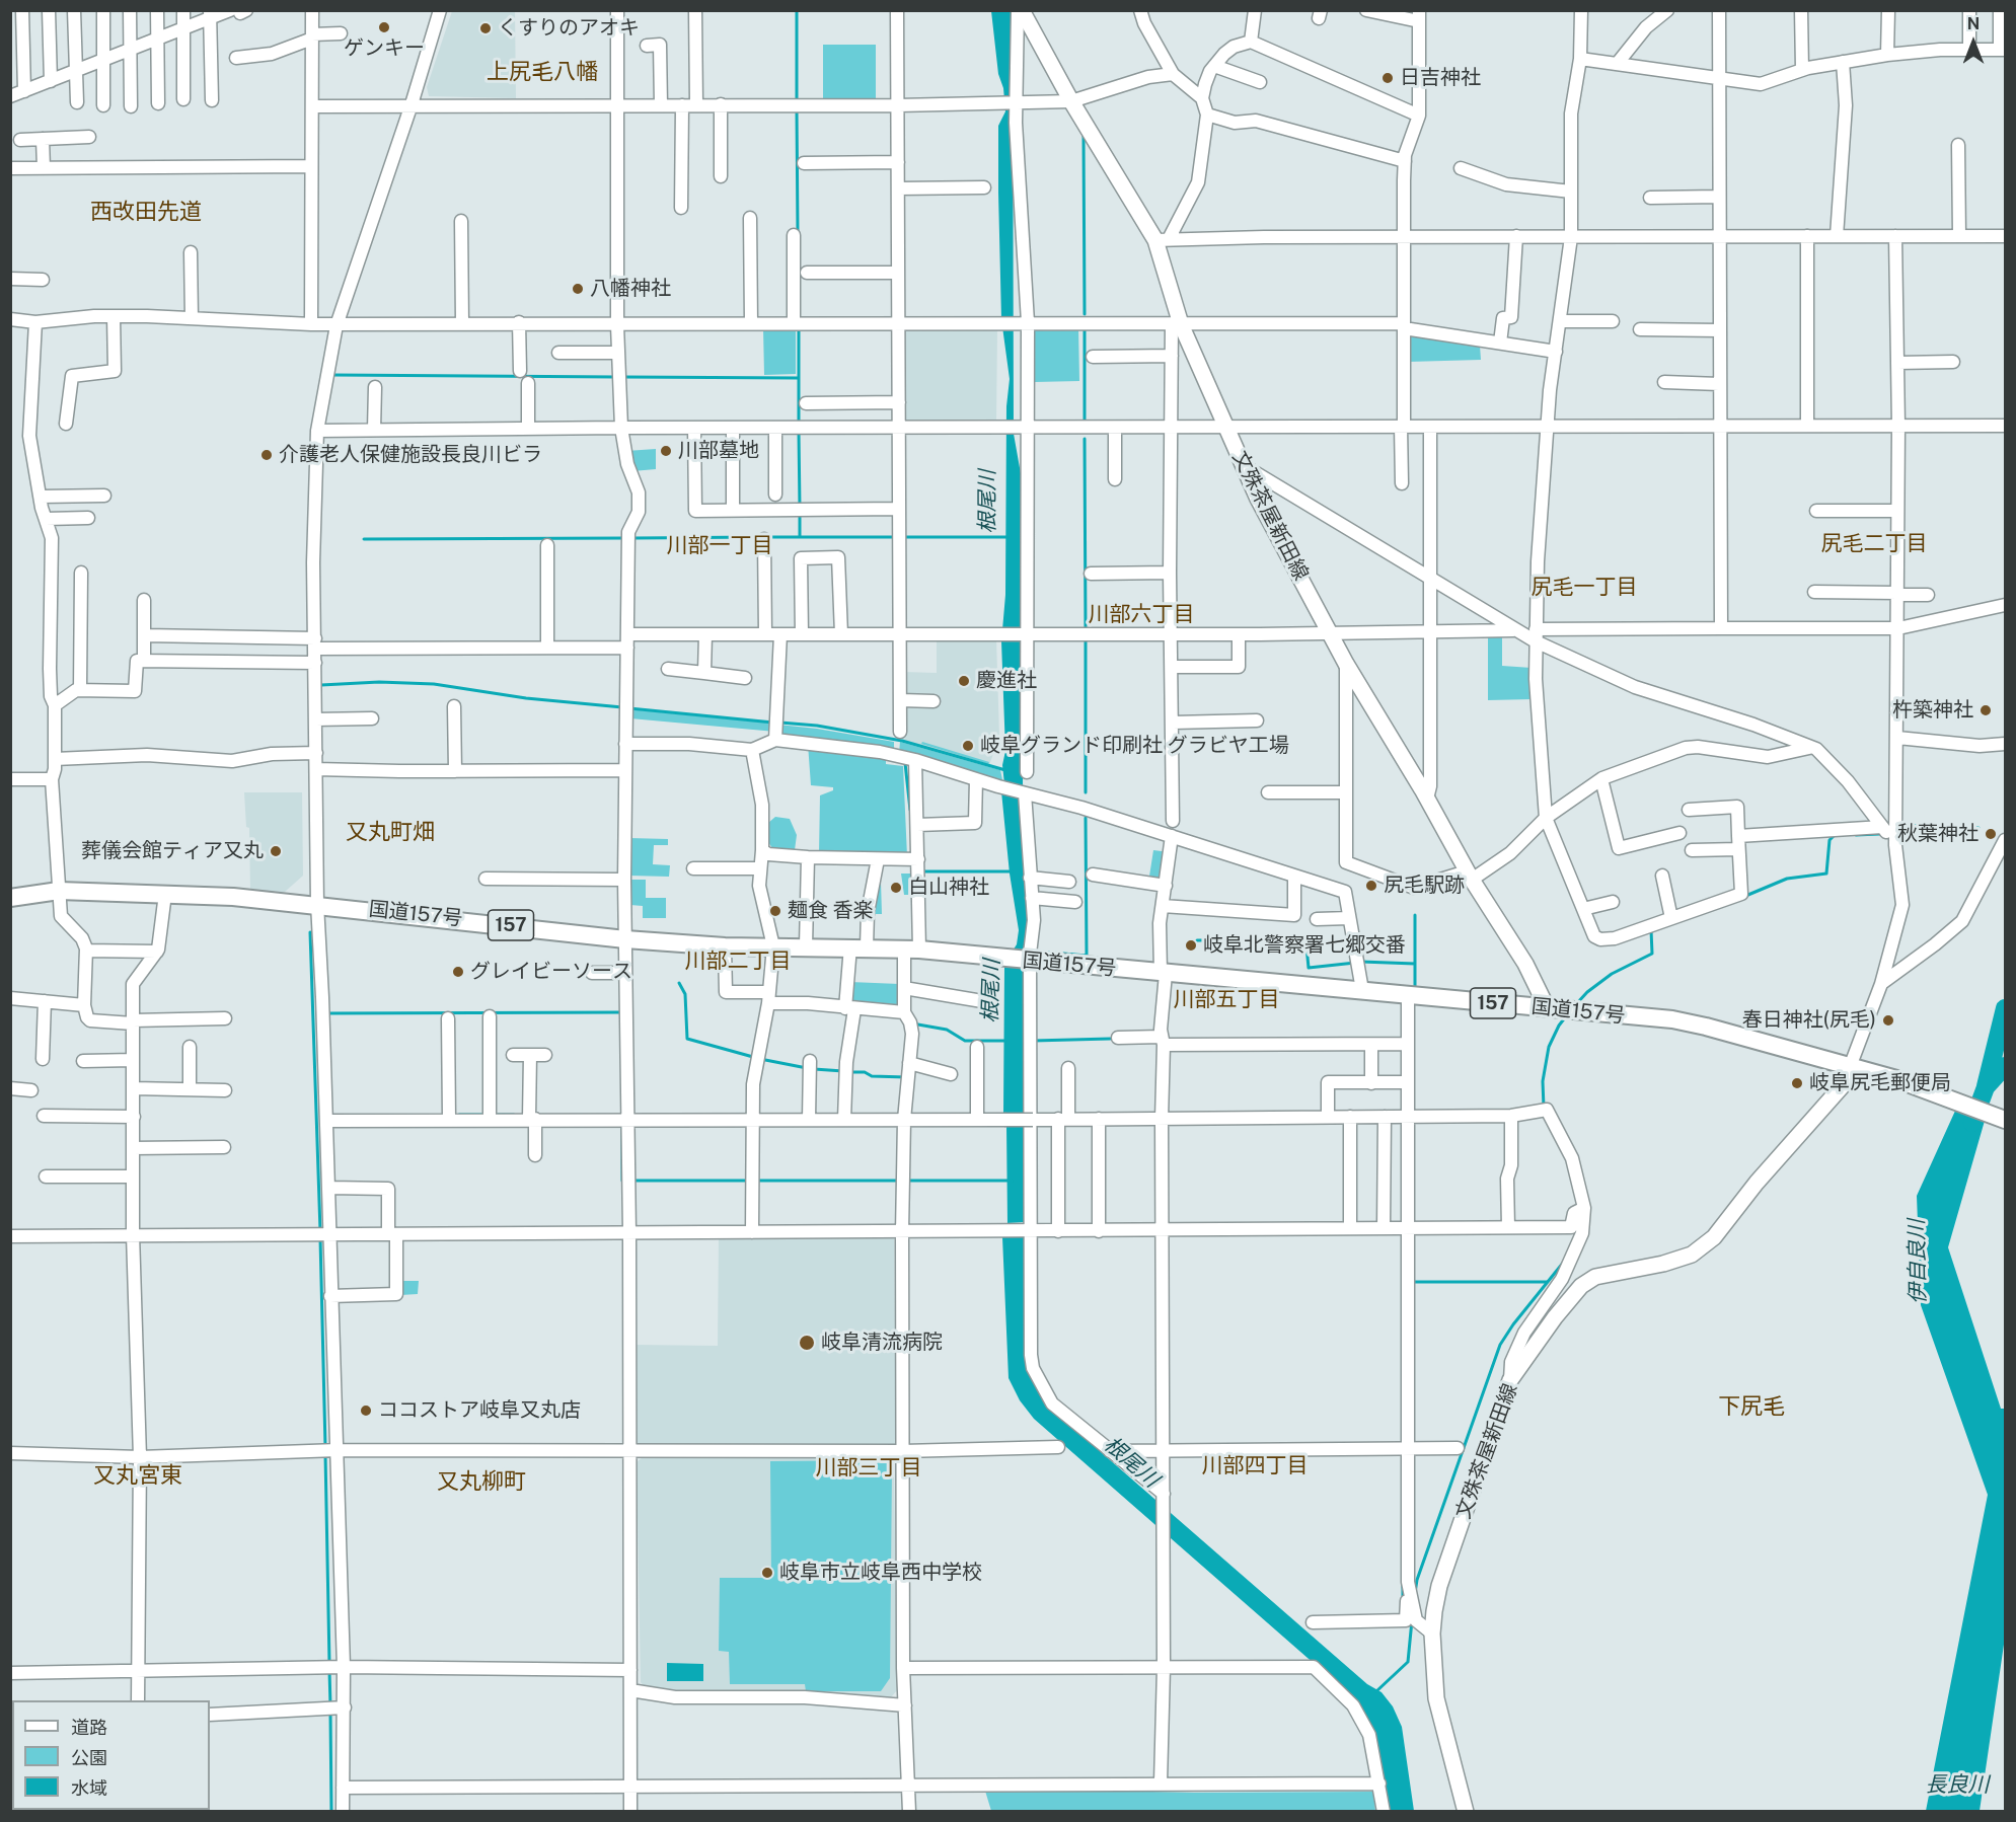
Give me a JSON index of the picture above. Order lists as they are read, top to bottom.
{
  "streets": {
    "highway": ["国道157号", "157"],
    "main road": ["文殊茶屋新田線"]
  },
  "crossings": [
    ["文殊茶屋新田線", "国道157号"]
  ],
  "districts": [
    "上尻毛八幡",
    "西改田先道",
    "尻毛二丁目",
    "川部一丁目",
    "尻毛一丁目",
    "川部六丁目",
    "又丸町畑",
    "川部二丁目",
    "川部五丁目",
    "下尻毛",
    "川部四丁目",
    "川部三丁目",
    "又丸宮東",
    "又丸柳町"
  ],
  "water": ["根尾川", "伊自良川", "長良川"],
  "places": [
    "ゲンキー",
    "くすりのアオキ",
    "日吉神社",
    "八幡神社",
    "川部墓地",
    "介護老人保健施設長良川ビラ",
    "慶進社",
    "杵築神社",
    "岐阜グランド印刷社 グラビヤ工場",
    "秋葉神社",
    "葬儀会館ティア又丸",
    "尻毛駅跡",
    "白山神社",
    "麺食 香楽",
    "岐阜北警察署七郷交番",
    "グレイビーソース",
    "春日神社(尻毛)",
    "岐阜尻毛郵便局",
    "岐阜清流病院",
    "ココストア岐阜又丸店",
    "岐阜市立岐阜西中学校"
  ],
  "legend": ["道路", "公園", "水域"],
  "north": "top"
}
